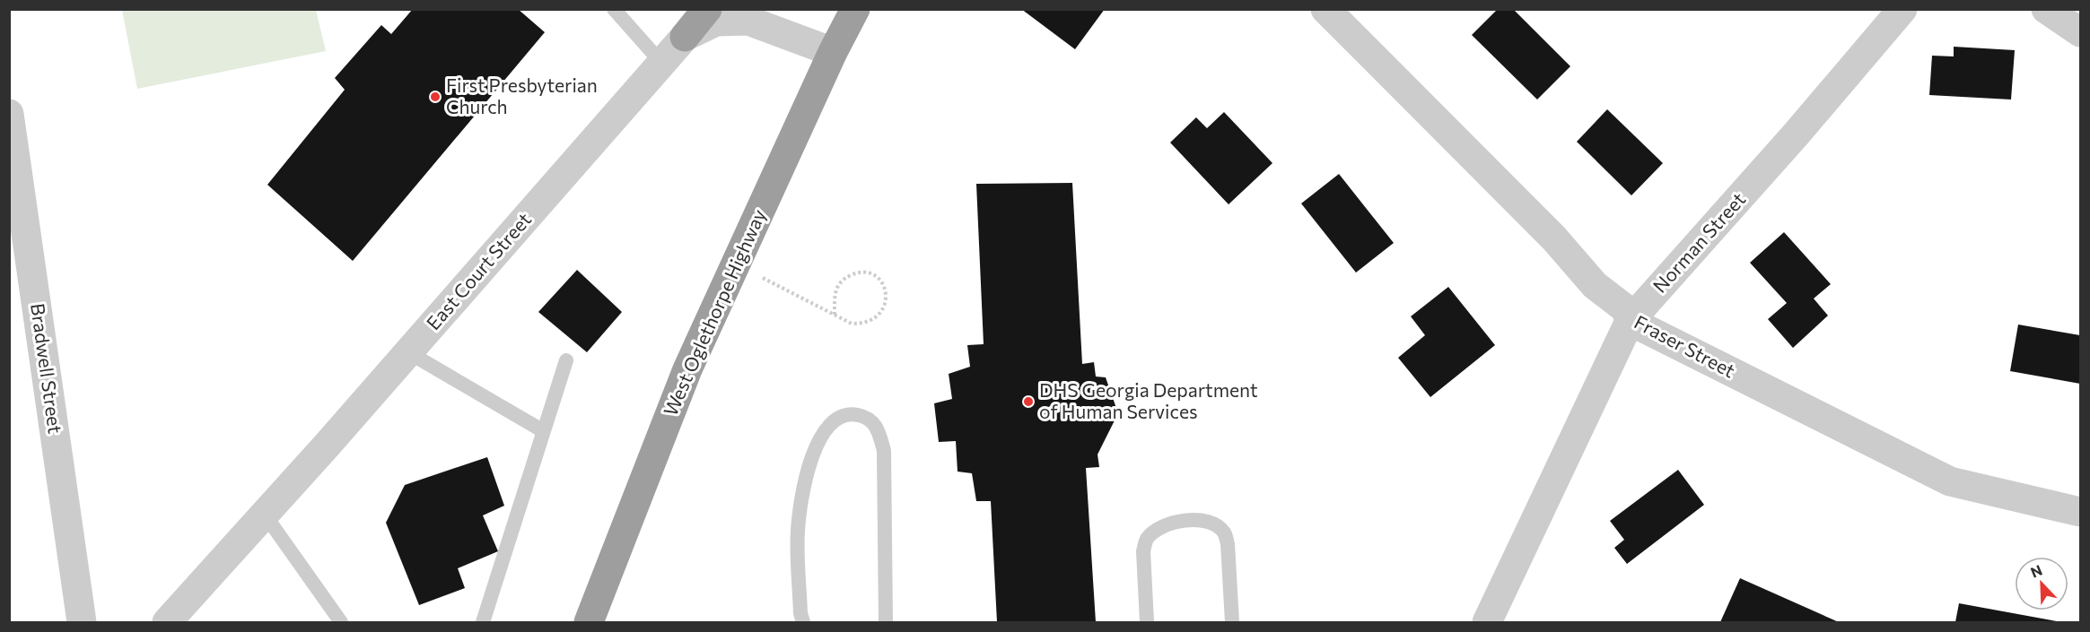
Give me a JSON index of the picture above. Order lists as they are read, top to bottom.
{
  "streets": {
    "highway": ["West Oglethorpe Highway"],
    "street": [
      "Norman Street",
      "East Court Street",
      "Fraser Street",
      "Bradwell Street"
    ]
  },
  "crossings": [
    ["Norman Street", "Fraser Street"],
    ["East Court Street", "West Oglethorpe Highway"]
  ],
  "places": ["First Presbyterian Church", "DHS Georgia Department of Human Services"],
  "north": "top left"
}
